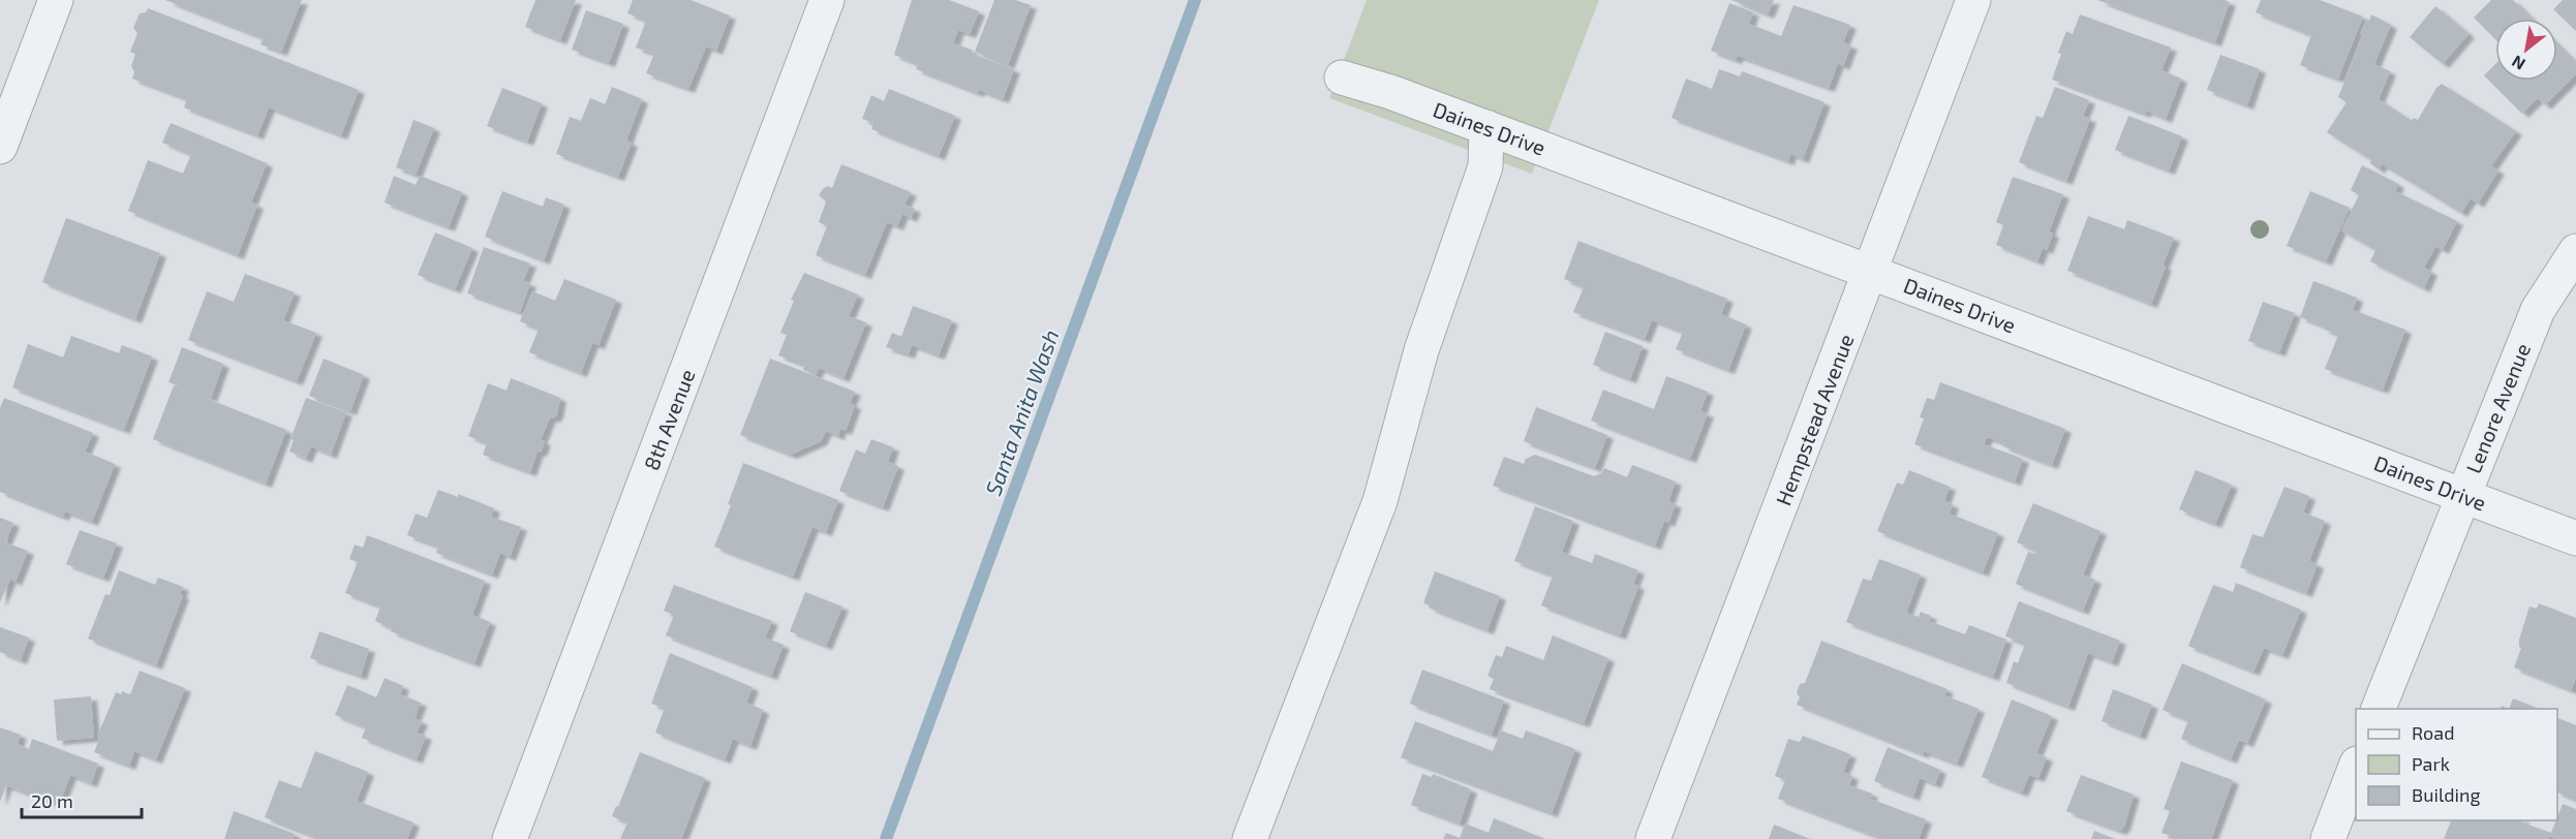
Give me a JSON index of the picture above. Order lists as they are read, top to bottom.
{
  "streets": {
    "street": [
      "Daines Drive",
      "Lenore Avenue",
      "8th Avenue",
      "Hempstead Avenue"
    ]
  },
  "crossings": [
    ["Daines Drive", "Lenore Avenue"],
    ["Daines Drive", "Hempstead Avenue"]
  ],
  "water": ["Santa Anita Wash"],
  "legend": ["Road", "Park", "Building"],
  "scale_bar": "20 m",
  "north": "bottom left"
}
